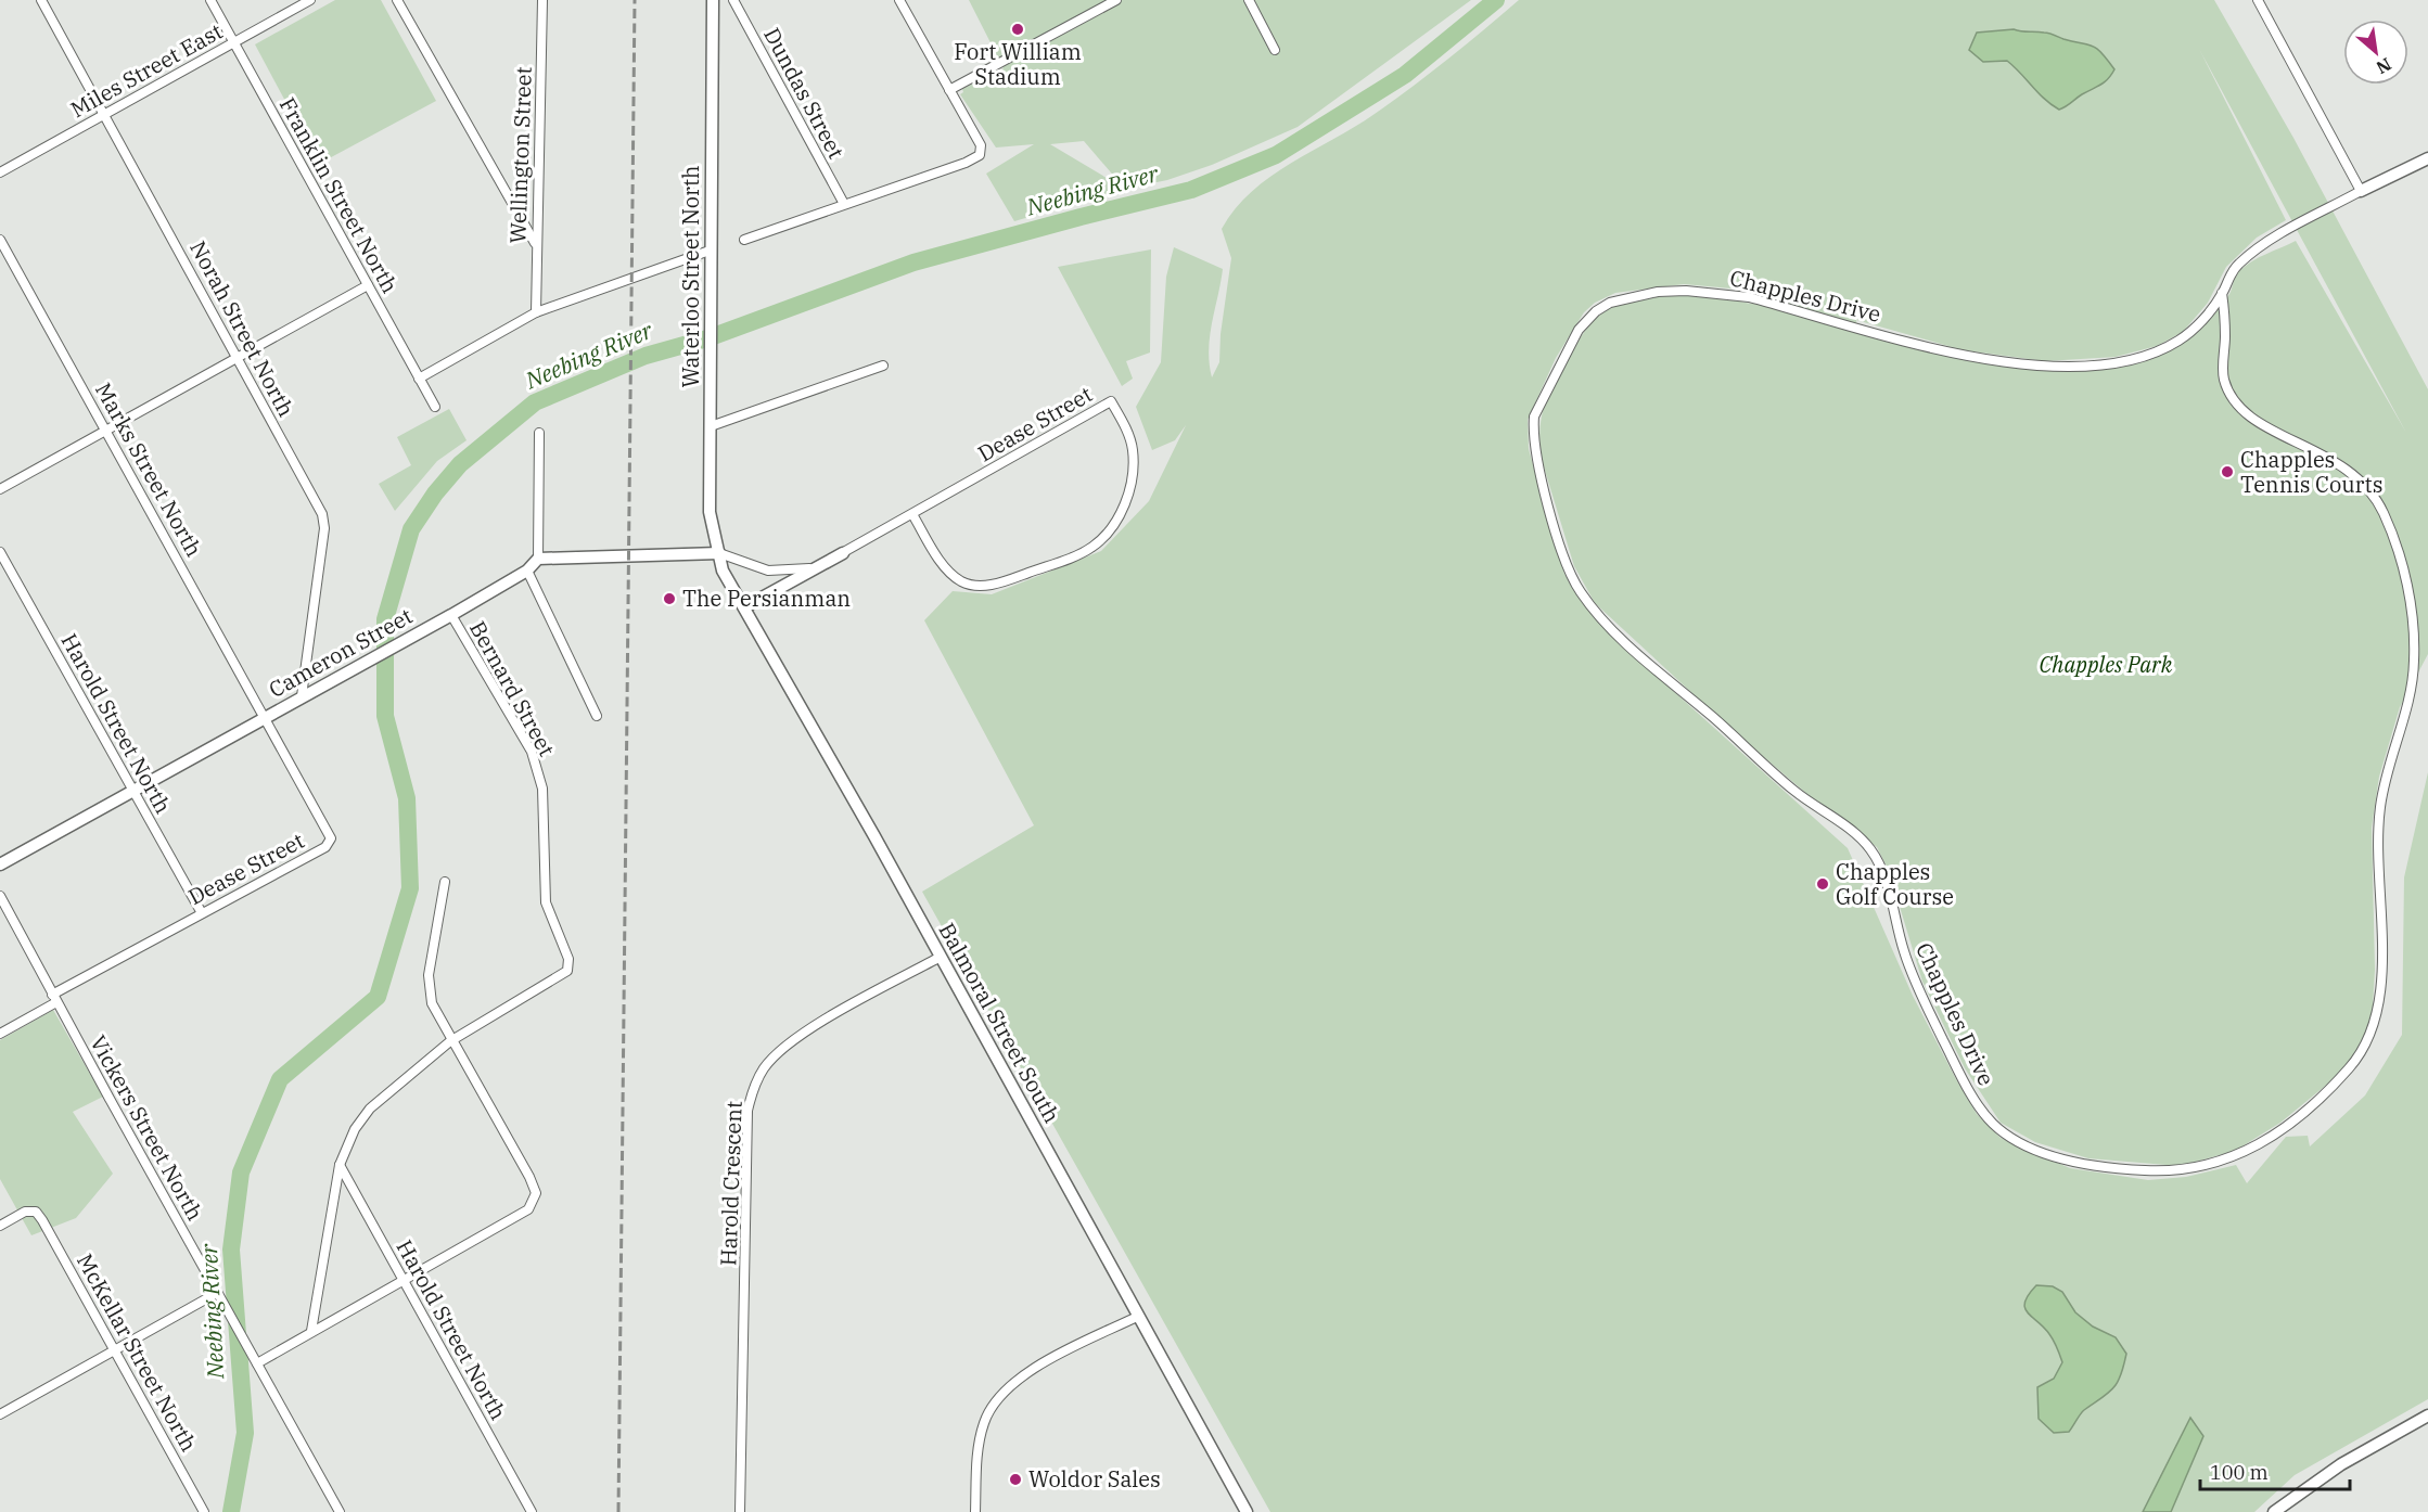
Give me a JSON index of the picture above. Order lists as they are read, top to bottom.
{
  "streets": {
    "main road": ["Waterloo Street North", "Cameron Street", "Balmoral Street South"],
    "street": [
      "Miles Street East",
      "Dundas Street",
      "Wellington Street",
      "Franklin Street North",
      "Chapples Drive",
      "Norah Street North",
      "Dease Street",
      "Marks Street North",
      "Bernard Street",
      "Harold Street North",
      "Vickers Street North",
      "Harold Crescent",
      "McKellar Street North"
    ]
  },
  "crossings": [
    ["Miles Street East", "Franklin Street North"],
    ["Miles Street East", "Norah Street North"],
    ["Waterloo Street North", "Dease Street"],
    ["Waterloo Street North", "Balmoral Street South"],
    ["Norah Street North", "Cameron Street"],
    ["Dease Street", "Marks Street North"],
    ["Dease Street", "Cameron Street"],
    ["Dease Street", "Harold Street North"],
    ["Dease Street", "Balmoral Street South"],
    ["Dease Street", "Vickers Street North"],
    ["Marks Street North", "Cameron Street"],
    ["Cameron Street", "Bernard Street"],
    ["Cameron Street", "Harold Street North"],
    ["Balmoral Street South", "Harold Crescent"]
  ],
  "water": ["Neebing River"],
  "parks": ["Chapples Park"],
  "places": [
    "Fort William Stadium",
    "Chapples Tennis Courts",
    "The Persianman",
    "Chapples Golf Course",
    "Woldor Sales"
  ],
  "scale_bar": "100 m",
  "north": "bottom right"
}
